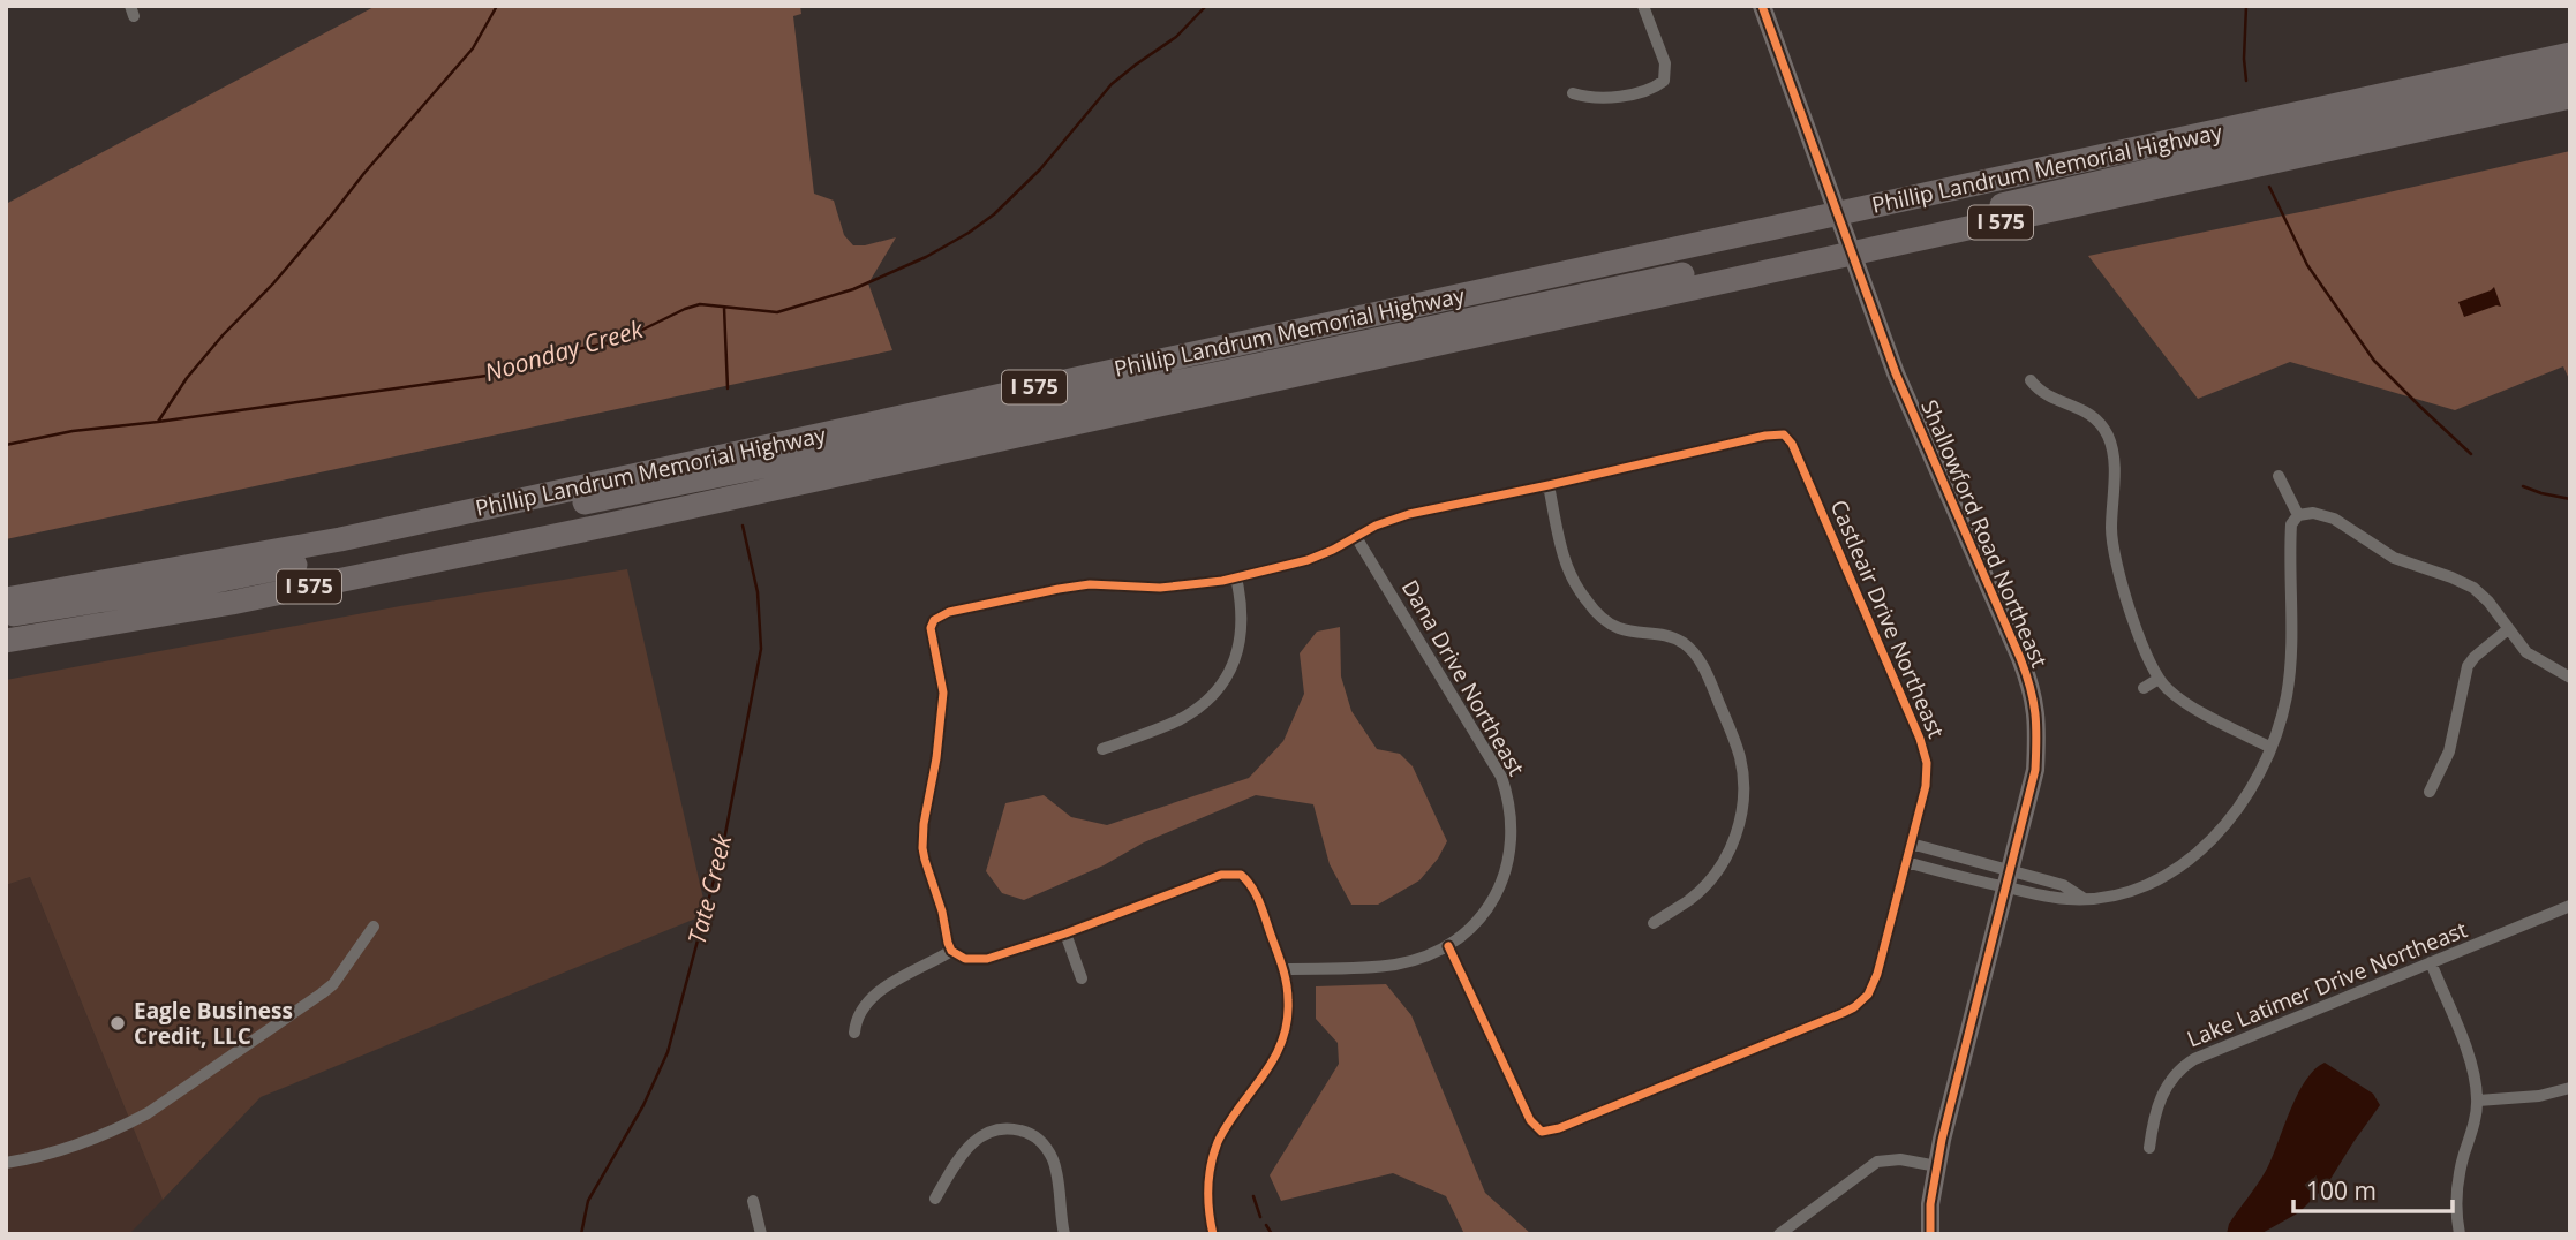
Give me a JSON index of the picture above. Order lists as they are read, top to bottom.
{
  "streets": {
    "highway": ["Phillip Landrum Memorial Highway", "I 575"],
    "street": [
      "Shallowford Road Northeast",
      "Castleair Drive Northeast",
      "Dana Drive Northeast",
      "Lake Latimer Drive Northeast"
    ]
  },
  "crossings": [
    ["Castleair Drive Northeast", "Dana Drive Northeast"]
  ],
  "water": ["Noonday Creek", "Tate Creek"],
  "places": ["Eagle Business Credit, LLC"],
  "scale_bar": "100 m"
}
